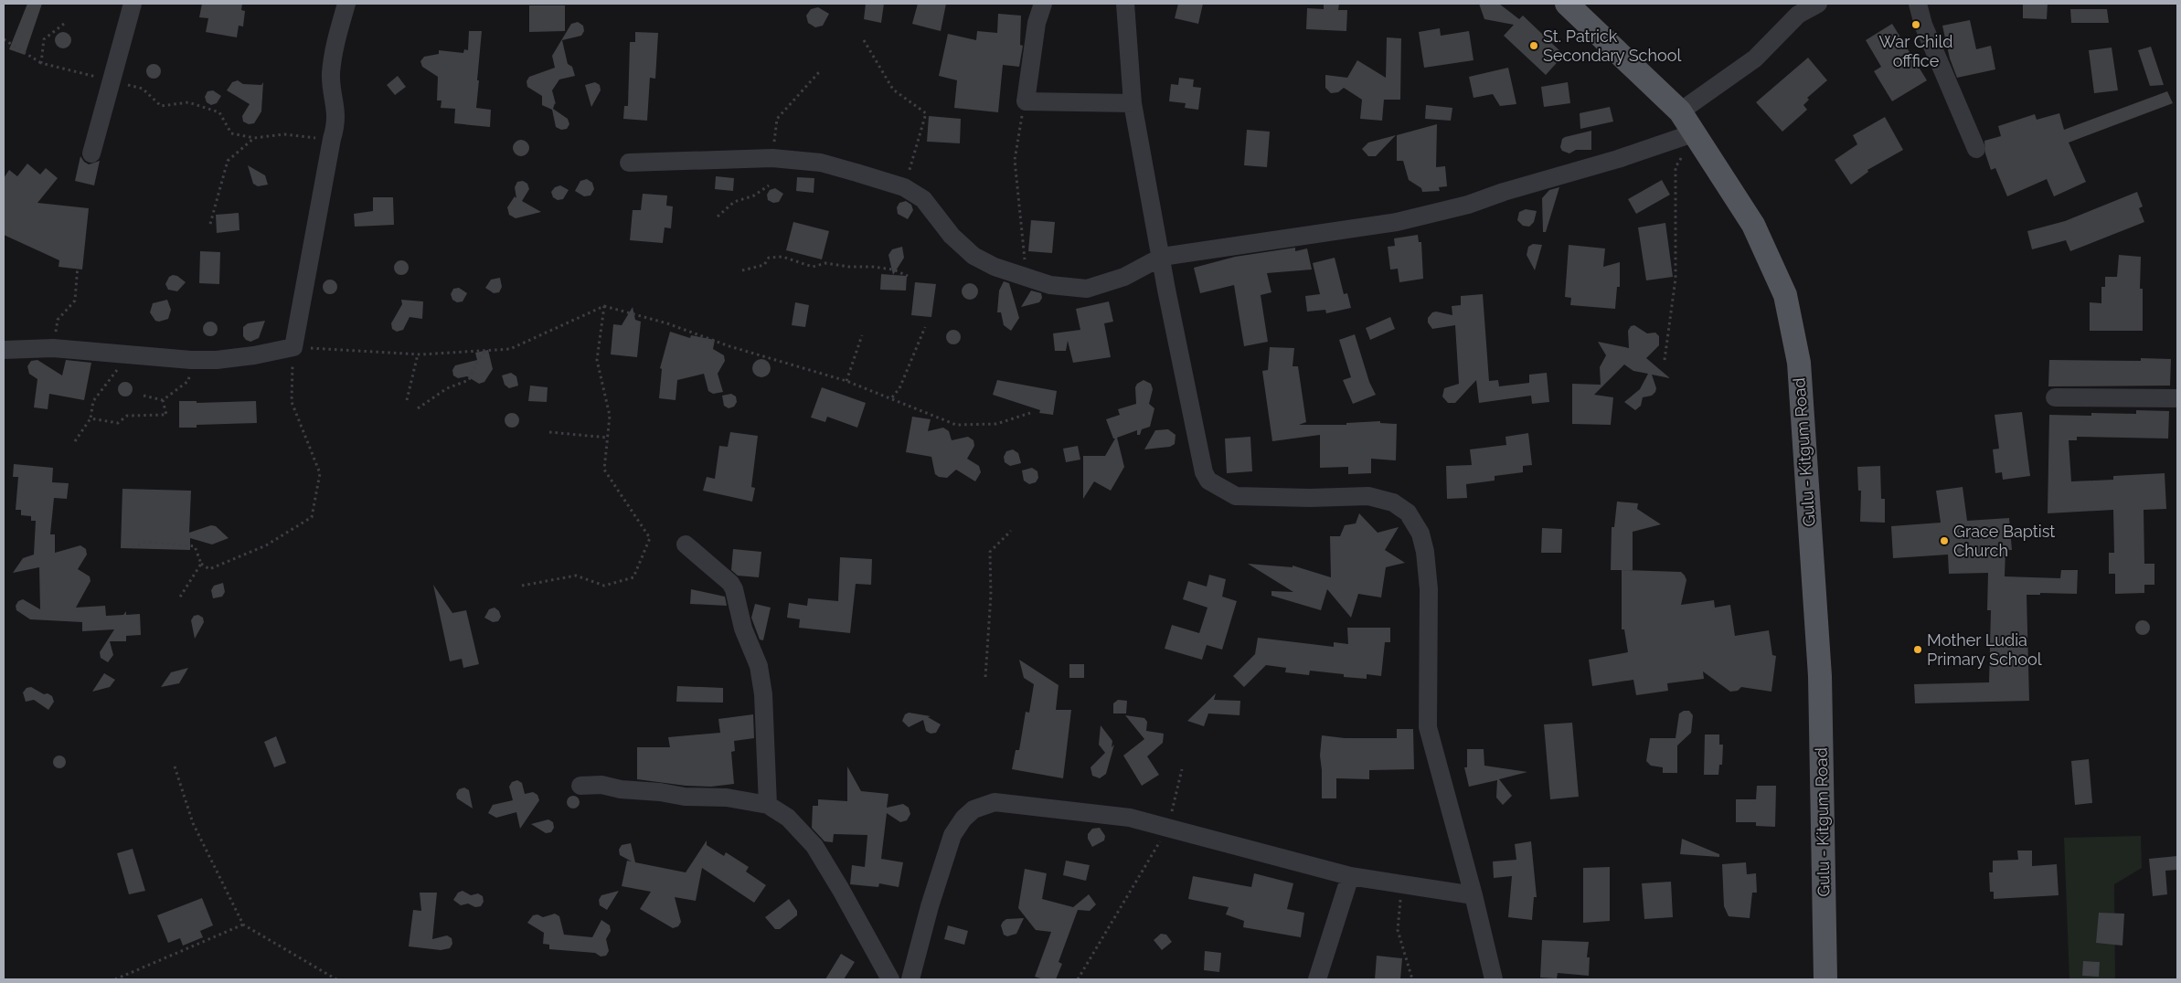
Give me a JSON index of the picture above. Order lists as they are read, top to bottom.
{
  "streets": {
    "main road": ["Gulu - Kitgum Road"]
  },
  "places": [
    "War Child offfice",
    "St. Patrick Secondary School",
    "Grace Baptist Church",
    "Mother Ludia Primary School"
  ]
}
